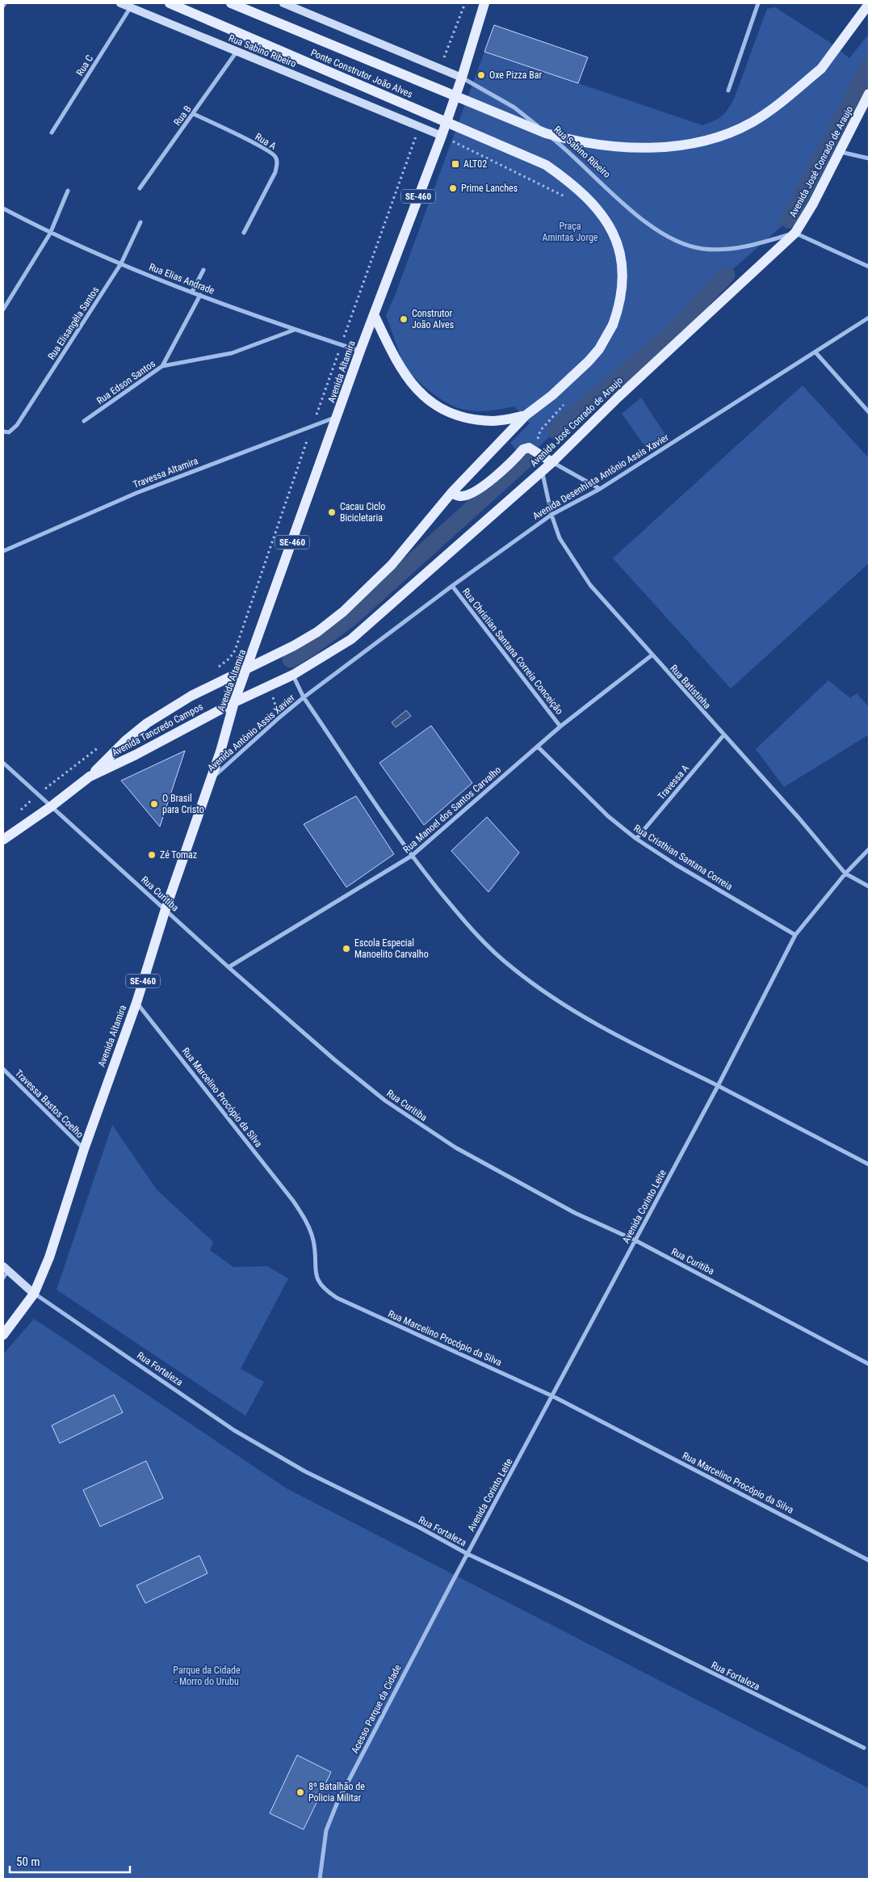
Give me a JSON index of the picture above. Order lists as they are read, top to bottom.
{
  "streets": {
    "main road": [
      "Ponte Construtor João Alves",
      "Avenida José Conrado de Araujo",
      "SE-460",
      "Avenida Altamira",
      "Avenida Tancredo Campos"
    ],
    "street": [
      "Rua Sabino Ribeiro",
      "Rua C",
      "Rua B",
      "Rua A",
      "Rua Elias Andrade",
      "Rua Elisangêla Santos",
      "Rua Edson Santos",
      "Travessa Altamira",
      "Avenida Desenhista Antônio Assis Xavier",
      "Rua Christian Santana Correia Conceição",
      "Rua Batistinha",
      "Avenida Antônio Assis Xavier",
      "Travessa A",
      "Rua Manoel dos Santos Carvalho",
      "Rua Cristhian Santana Correia",
      "Rua Curitiba",
      "Rua Marcelino Procópio da Silva",
      "Travessa Bastos Coelho",
      "Avenida Corinto Leite",
      "Rua Fortaleza",
      "Acesso Parque da Cidade"
    ]
  },
  "crossings": [
    ["Rua Sabino Ribeiro", "Rua C"],
    ["Rua Sabino Ribeiro", "Rua B"],
    ["Rua Sabino Ribeiro", "Avenida José Conrado de Araujo"],
    ["Rua Sabino Ribeiro", "SE-460"],
    ["Rua Sabino Ribeiro", "Avenida Altamira"],
    ["Rua B", "Rua A"],
    ["Avenida José Conrado de Araujo", "Avenida Altamira"],
    ["Avenida José Conrado de Araujo", "Rua Batistinha"],
    ["Avenida José Conrado de Araujo", "Avenida Tancredo Campos"],
    ["SE-460", "Avenida Altamira"],
    ["SE-460", "Rua Fortaleza"],
    ["Rua Elias Andrade", "Rua Elisangêla Santos"],
    ["Rua Elias Andrade", "Avenida Altamira"],
    ["Rua Elias Andrade", "Rua Edson Santos"],
    ["Avenida Altamira", "Travessa Altamira"],
    ["Avenida Altamira", "Avenida Tancredo Campos"],
    ["Avenida Altamira", "Avenida Antônio Assis Xavier"],
    ["Avenida Altamira", "Rua Curitiba"],
    ["Avenida Altamira", "Rua Marcelino Procópio da Silva"],
    ["Avenida Altamira", "Travessa Bastos Coelho"],
    ["Avenida Altamira", "Rua Fortaleza"],
    ["Avenida Desenhista Antônio Assis Xavier", "Rua Christian Santana Correia Conceição"],
    ["Avenida Desenhista Antônio Assis Xavier", "Rua Batistinha"],
    ["Avenida Desenhista Antônio Assis Xavier", "Avenida Antônio Assis Xavier"],
    ["Rua Christian Santana Correia Conceição", "Rua Manoel dos Santos Carvalho"],
    ["Rua Batistinha", "Travessa A"],
    ["Rua Batistinha", "Rua Manoel dos Santos Carvalho"],
    ["Rua Batistinha", "Avenida Corinto Leite"],
    ["Avenida Tancredo Campos", "Rua Curitiba"],
    ["Travessa A", "Rua Cristhian Santana Correia"],
    ["Rua Manoel dos Santos Carvalho", "Rua Cristhian Santana Correia"],
    ["Rua Manoel dos Santos Carvalho", "Rua Curitiba"],
    ["Rua Cristhian Santana Correia", "Avenida Corinto Leite"],
    ["Rua Curitiba", "Avenida Corinto Leite"],
    ["Rua Marcelino Procópio da Silva", "Avenida Corinto Leite"],
    ["Avenida Corinto Leite", "Rua Fortaleza"],
    ["Avenida Corinto Leite", "Acesso Parque da Cidade"],
    ["Rua Fortaleza", "Acesso Parque da Cidade"]
  ],
  "parks": ["Praça Amintas Jorge", "Parque da Cidade - Morro do Urubu"],
  "places": {
    "other": [
      "Oxe Pizza Bar",
      "Prime Lanches",
      "Construtor João Alves",
      "Cacau Ciclo Bicicletaria",
      "O Brasil para Cristo",
      "Zé Tomaz",
      "Escola Especial Manoelito Carvalho",
      "8º Batalhão de Policia Militar"
    ],
    "transit": ["ALT02"]
  },
  "scale_bar": "50 m"
}
